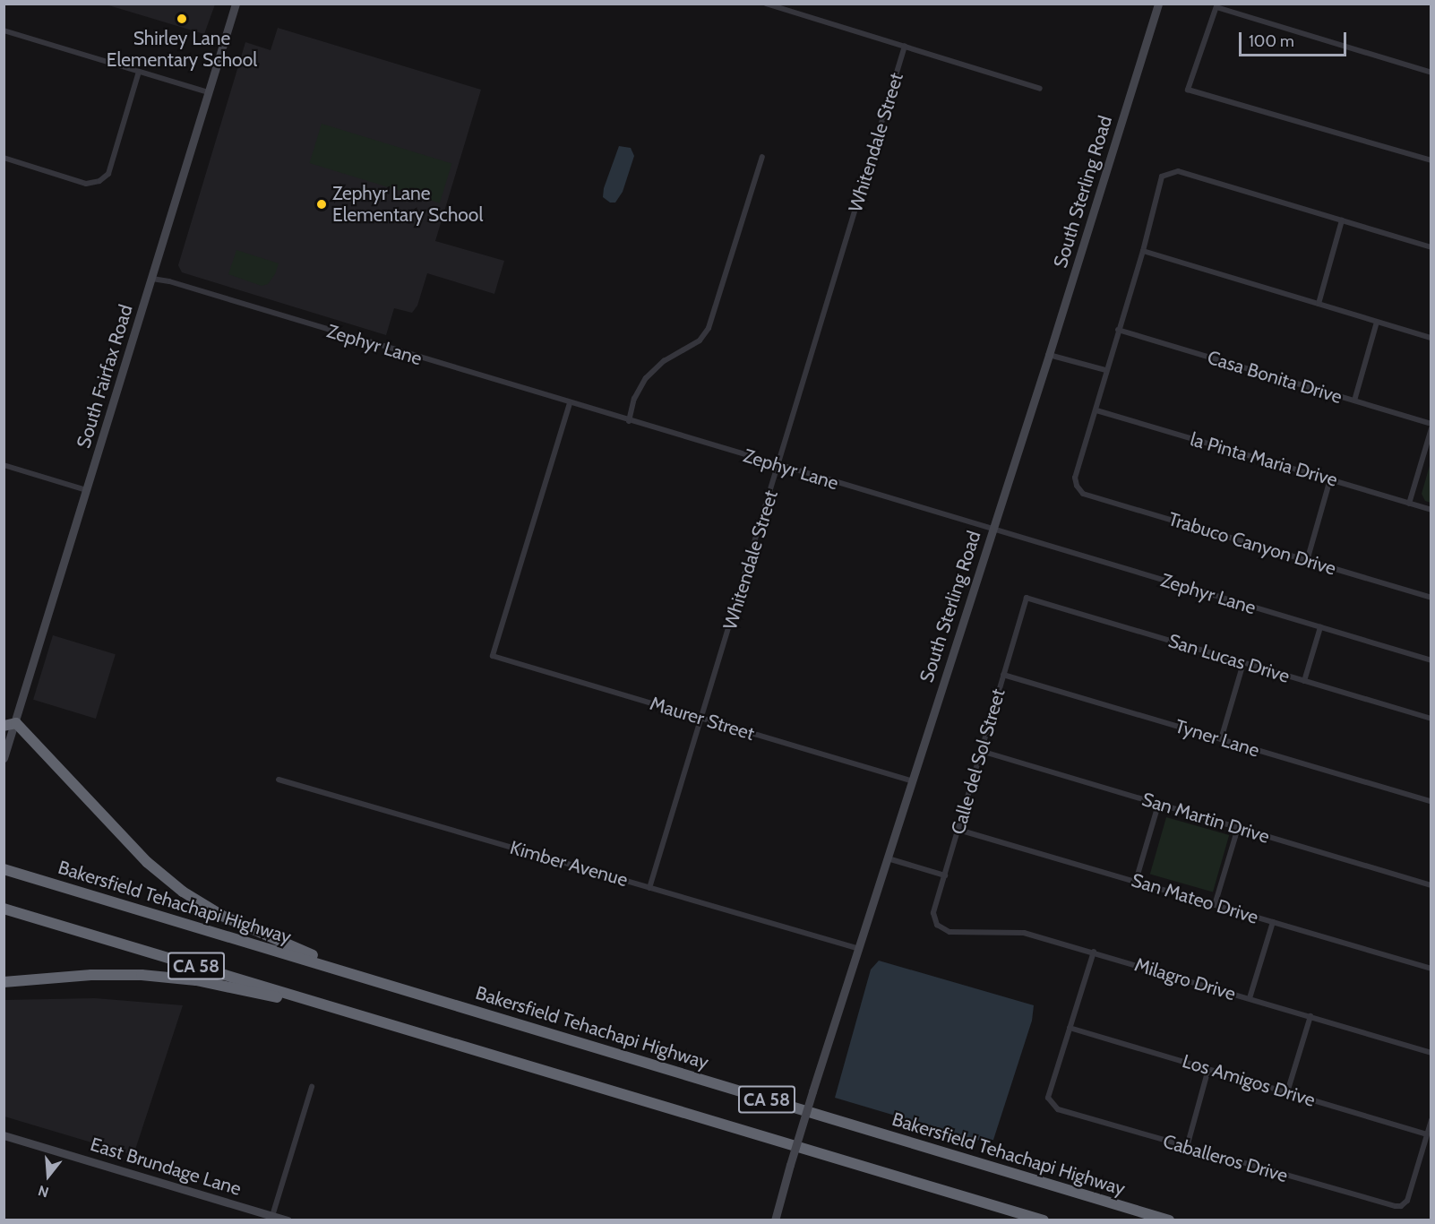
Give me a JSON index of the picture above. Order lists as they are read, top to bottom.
{
  "streets": {
    "highway": ["Bakersfield Tehachapi Highway", "CA 58"],
    "street": [
      "Whitendale Street",
      "South Sterling Road",
      "Zephyr Lane",
      "South Fairfax Road",
      "Casa Bonita Drive",
      "la Pinta Maria Drive",
      "Trabuco Canyon Drive",
      "San Lucas Drive",
      "Maurer Street",
      "Tyner Lane",
      "Calle del Sol Street",
      "San Martin Drive",
      "Kimber Avenue",
      "San Mateo Drive",
      "Milagro Drive",
      "Los Amigos Drive",
      "Caballeros Drive",
      "East Brundage Lane"
    ]
  },
  "crossings": [
    ["Whitendale Street", "Zephyr Lane"],
    ["Whitendale Street", "Maurer Street"],
    ["Whitendale Street", "Kimber Avenue"],
    ["South Sterling Road", "Zephyr Lane"],
    ["South Sterling Road", "Maurer Street"],
    ["South Sterling Road", "Kimber Avenue"],
    ["Zephyr Lane", "South Fairfax Road"],
    ["Zephyr Lane", "Maurer Street"],
    ["la Pinta Maria Drive", "Trabuco Canyon Drive"],
    ["San Lucas Drive", "Calle del Sol Street"],
    ["Tyner Lane", "Calle del Sol Street"],
    ["Calle del Sol Street", "San Martin Drive"],
    ["Calle del Sol Street", "San Mateo Drive"],
    ["Calle del Sol Street", "Milagro Drive"],
    ["Los Amigos Drive", "Caballeros Drive"]
  ],
  "places": ["Shirley Lane Elementary School", "Zephyr Lane Elementary School"],
  "scale_bar": "100 m",
  "north": "bottom"
}
